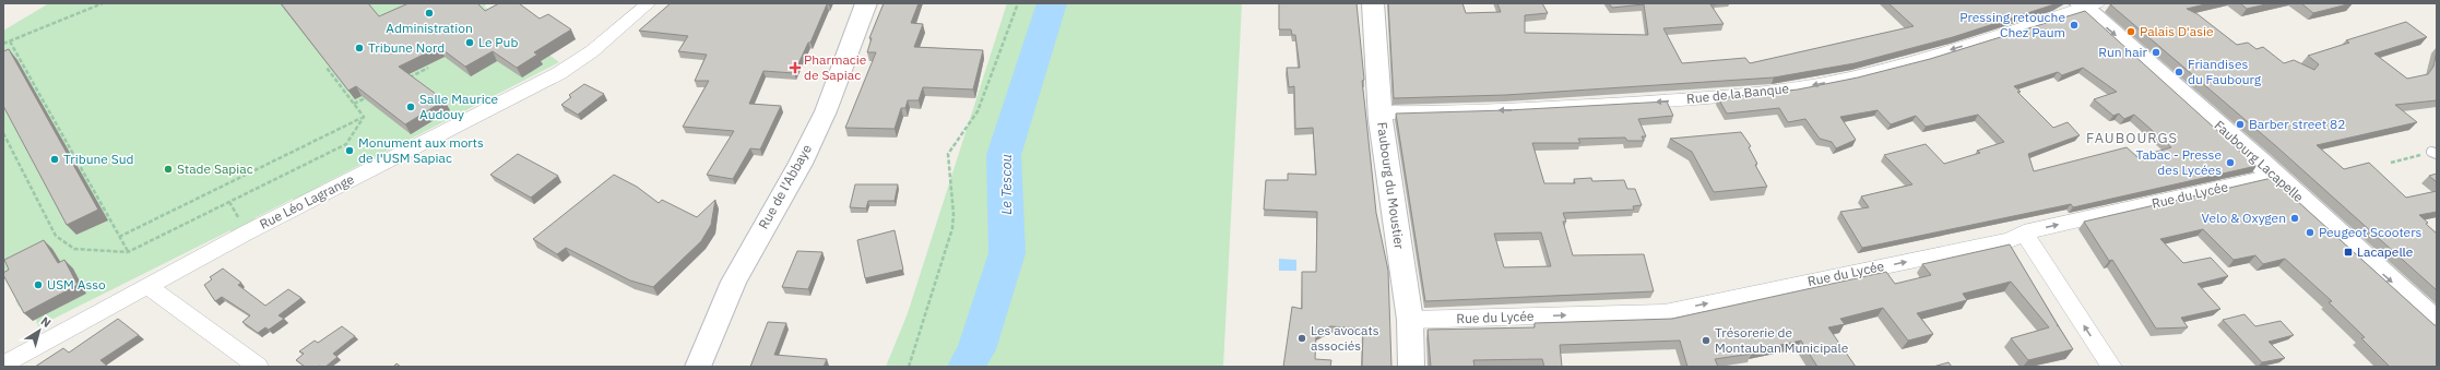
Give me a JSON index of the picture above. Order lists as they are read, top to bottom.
{
  "streets": {
    "main road": ["Faubourg Lacapelle", "Faubourg du Moustier", "Rue de l'Abbaye"],
    "street": ["Rue de la Banque", "Rue du Lycée", "Rue Léo Lagrange"]
  },
  "crossings": [
    ["Rue de la Banque", "Faubourg Lacapelle"],
    ["Rue de la Banque", "Faubourg du Moustier"],
    ["Faubourg Lacapelle", "Rue du Lycée"],
    ["Faubourg du Moustier", "Rue du Lycée"]
  ],
  "one_way": ["Rue de la Banque", "Faubourg Lacapelle", "Rue du Lycée"],
  "districts": ["FAUBOURGS"],
  "water": ["Le Tescou"],
  "places": {
    "other": [
      "Administration",
      "Pressing retouche Chez Paum",
      "Palais D'asie",
      "Le Pub",
      "Tribune Nord",
      "Run hair",
      "Friandises du Faubourg",
      "Salle Maurice Audouy",
      "Barber street 82",
      "Monument aux morts de l'USM Sapiac",
      "Tribune Sud",
      "Tabac - Presse des Lycées",
      "Stade Sapiac",
      "Velo & Oxygen",
      "Peugeot Scooters",
      "USM Asso",
      "Les avocats associés",
      "Trésorerie de Montauban Municipale"
    ],
    "health": ["Pharmacie de Sapiac"],
    "transit": ["Lacapelle"]
  },
  "north": "top right"
}
